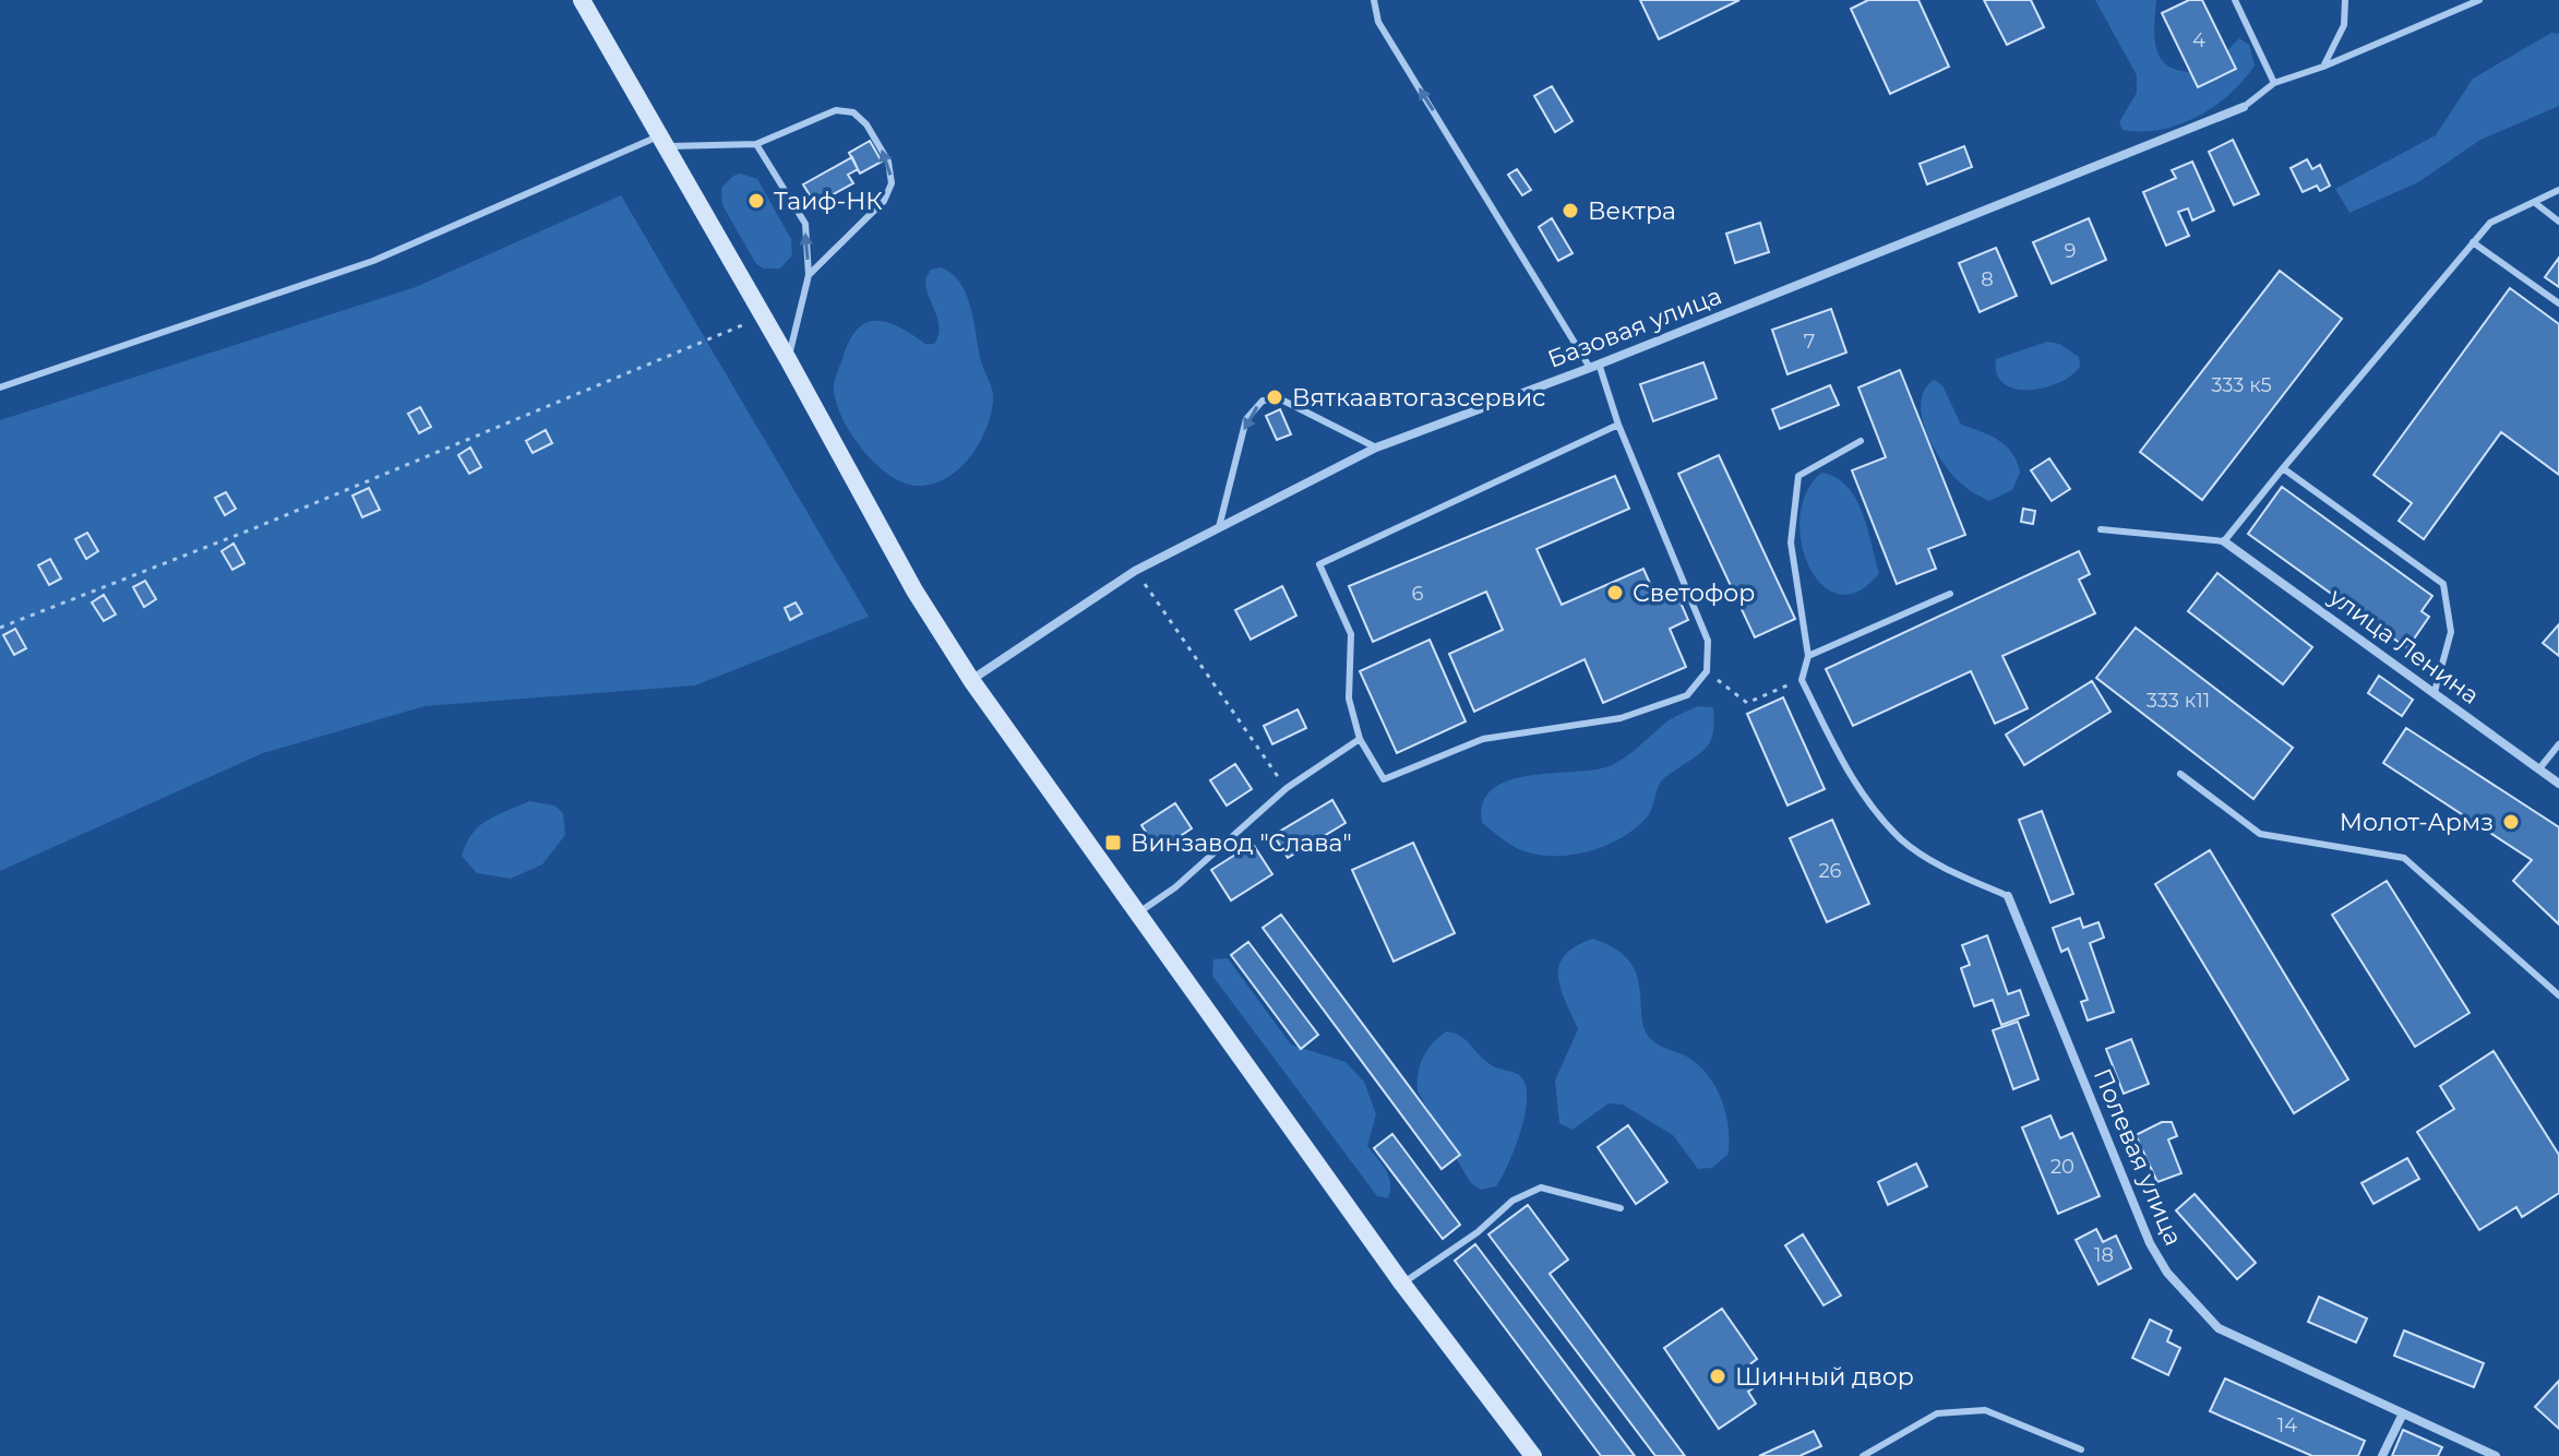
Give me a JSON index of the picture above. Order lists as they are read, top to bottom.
{
  "streets": {
    "street": ["Базовая улица", "улица Ленина", "Полевая улица"]
  },
  "places": {
    "other": [
      "Таиф-НК",
      "Вектра",
      "Вяткаавтогазсервис",
      "Светофор",
      "Молот-Армз",
      "Шинный двор"
    ],
    "transit": ["Винзавод \"Слава\""]
  },
  "house_numbers": [
    "4",
    "9",
    "8",
    "7",
    "333 к5",
    "6",
    "333 к11",
    "26",
    "20",
    "18",
    "14"
  ]
}
